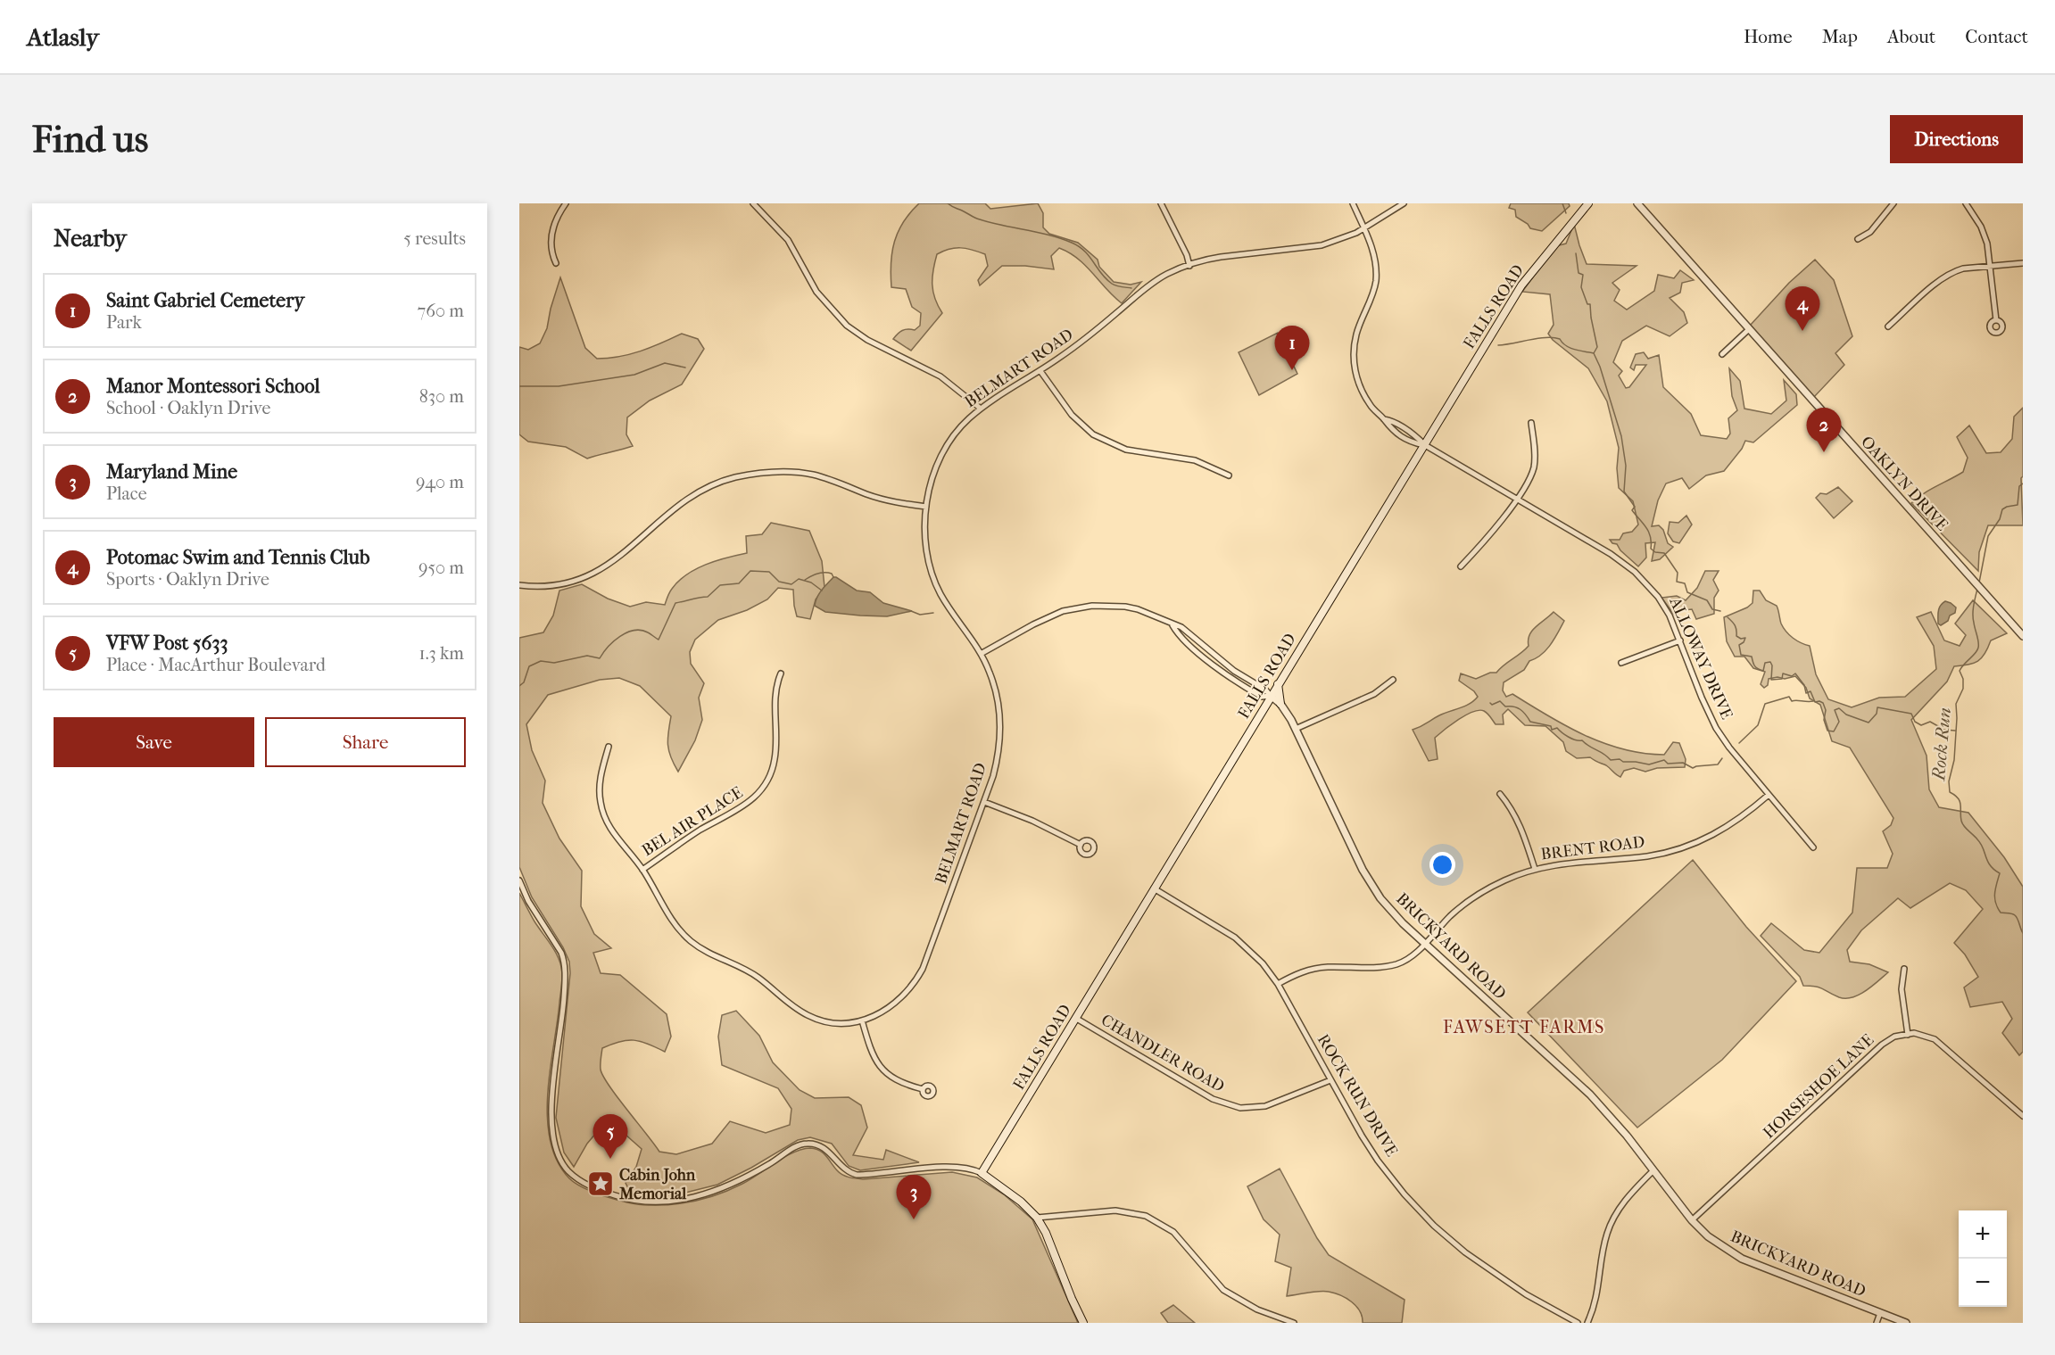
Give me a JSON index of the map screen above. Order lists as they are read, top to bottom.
{
  "streets": {
    "main road": ["FALLS ROAD"],
    "street": [
      "BELMART ROAD",
      "OAKLYN DRIVE",
      "ALLOWAY DRIVE",
      "BEL AIR PLACE",
      "BRENT ROAD",
      "BRICKYARD ROAD",
      "CHANDLER ROAD",
      "HORSESHOE LANE",
      "ROCK RUN DRIVE"
    ]
  },
  "crossings": [
    ["FALLS ROAD", "ALLOWAY DRIVE"],
    ["FALLS ROAD", "BRICKYARD ROAD"],
    ["FALLS ROAD", "CHANDLER ROAD"],
    ["FALLS ROAD", "ROCK RUN DRIVE"],
    ["BELMART ROAD", "ALLOWAY DRIVE"],
    ["BELMART ROAD", "BEL AIR PLACE"],
    ["BELMART ROAD", "BRICKYARD ROAD"],
    ["ALLOWAY DRIVE", "BRENT ROAD"],
    ["BRENT ROAD", "BRICKYARD ROAD"],
    ["BRENT ROAD", "ROCK RUN DRIVE"],
    ["BRICKYARD ROAD", "HORSESHOE LANE"],
    ["CHANDLER ROAD", "ROCK RUN DRIVE"]
  ],
  "districts": ["FAWSETT FARMS"],
  "water": ["Rock Run"],
  "places": {
    "place": ["Cabin John Memorial"]
  },
  "page": {
    "header": "Atlasly",
    "nav": [
      "Home",
      "Map",
      "About",
      "Contact"
    ],
    "buttons": [
      "Directions",
      ["Save", "Share"]
    ],
    "title": "Find us",
    "heading": ["Nearby", "5 results"],
    "list": [
      {
        "mark": "1",
        "name": "Saint Gabriel Cemetery",
        "note": "Park",
        "value": "760 m"
      },
      {
        "mark": "2",
        "name": "Manor Montessori School",
        "note": "School · Oaklyn Drive",
        "value": "830 m"
      },
      {
        "mark": "3",
        "name": "Maryland Mine",
        "note": "Place",
        "value": "940 m"
      },
      {
        "mark": "4",
        "name": "Potomac Swim and Tennis Club",
        "note": "Sports · Oaklyn Drive",
        "value": "950 m"
      },
      {
        "mark": "5",
        "name": "VFW Post 5633",
        "note": "Place · MacArthur Boulevard",
        "value": "1.3 km"
      }
    ],
    "pins": [
      "4",
      "1",
      "2",
      "5",
      "3"
    ],
    "map_buttons": ["+", "−"]
  }
}
